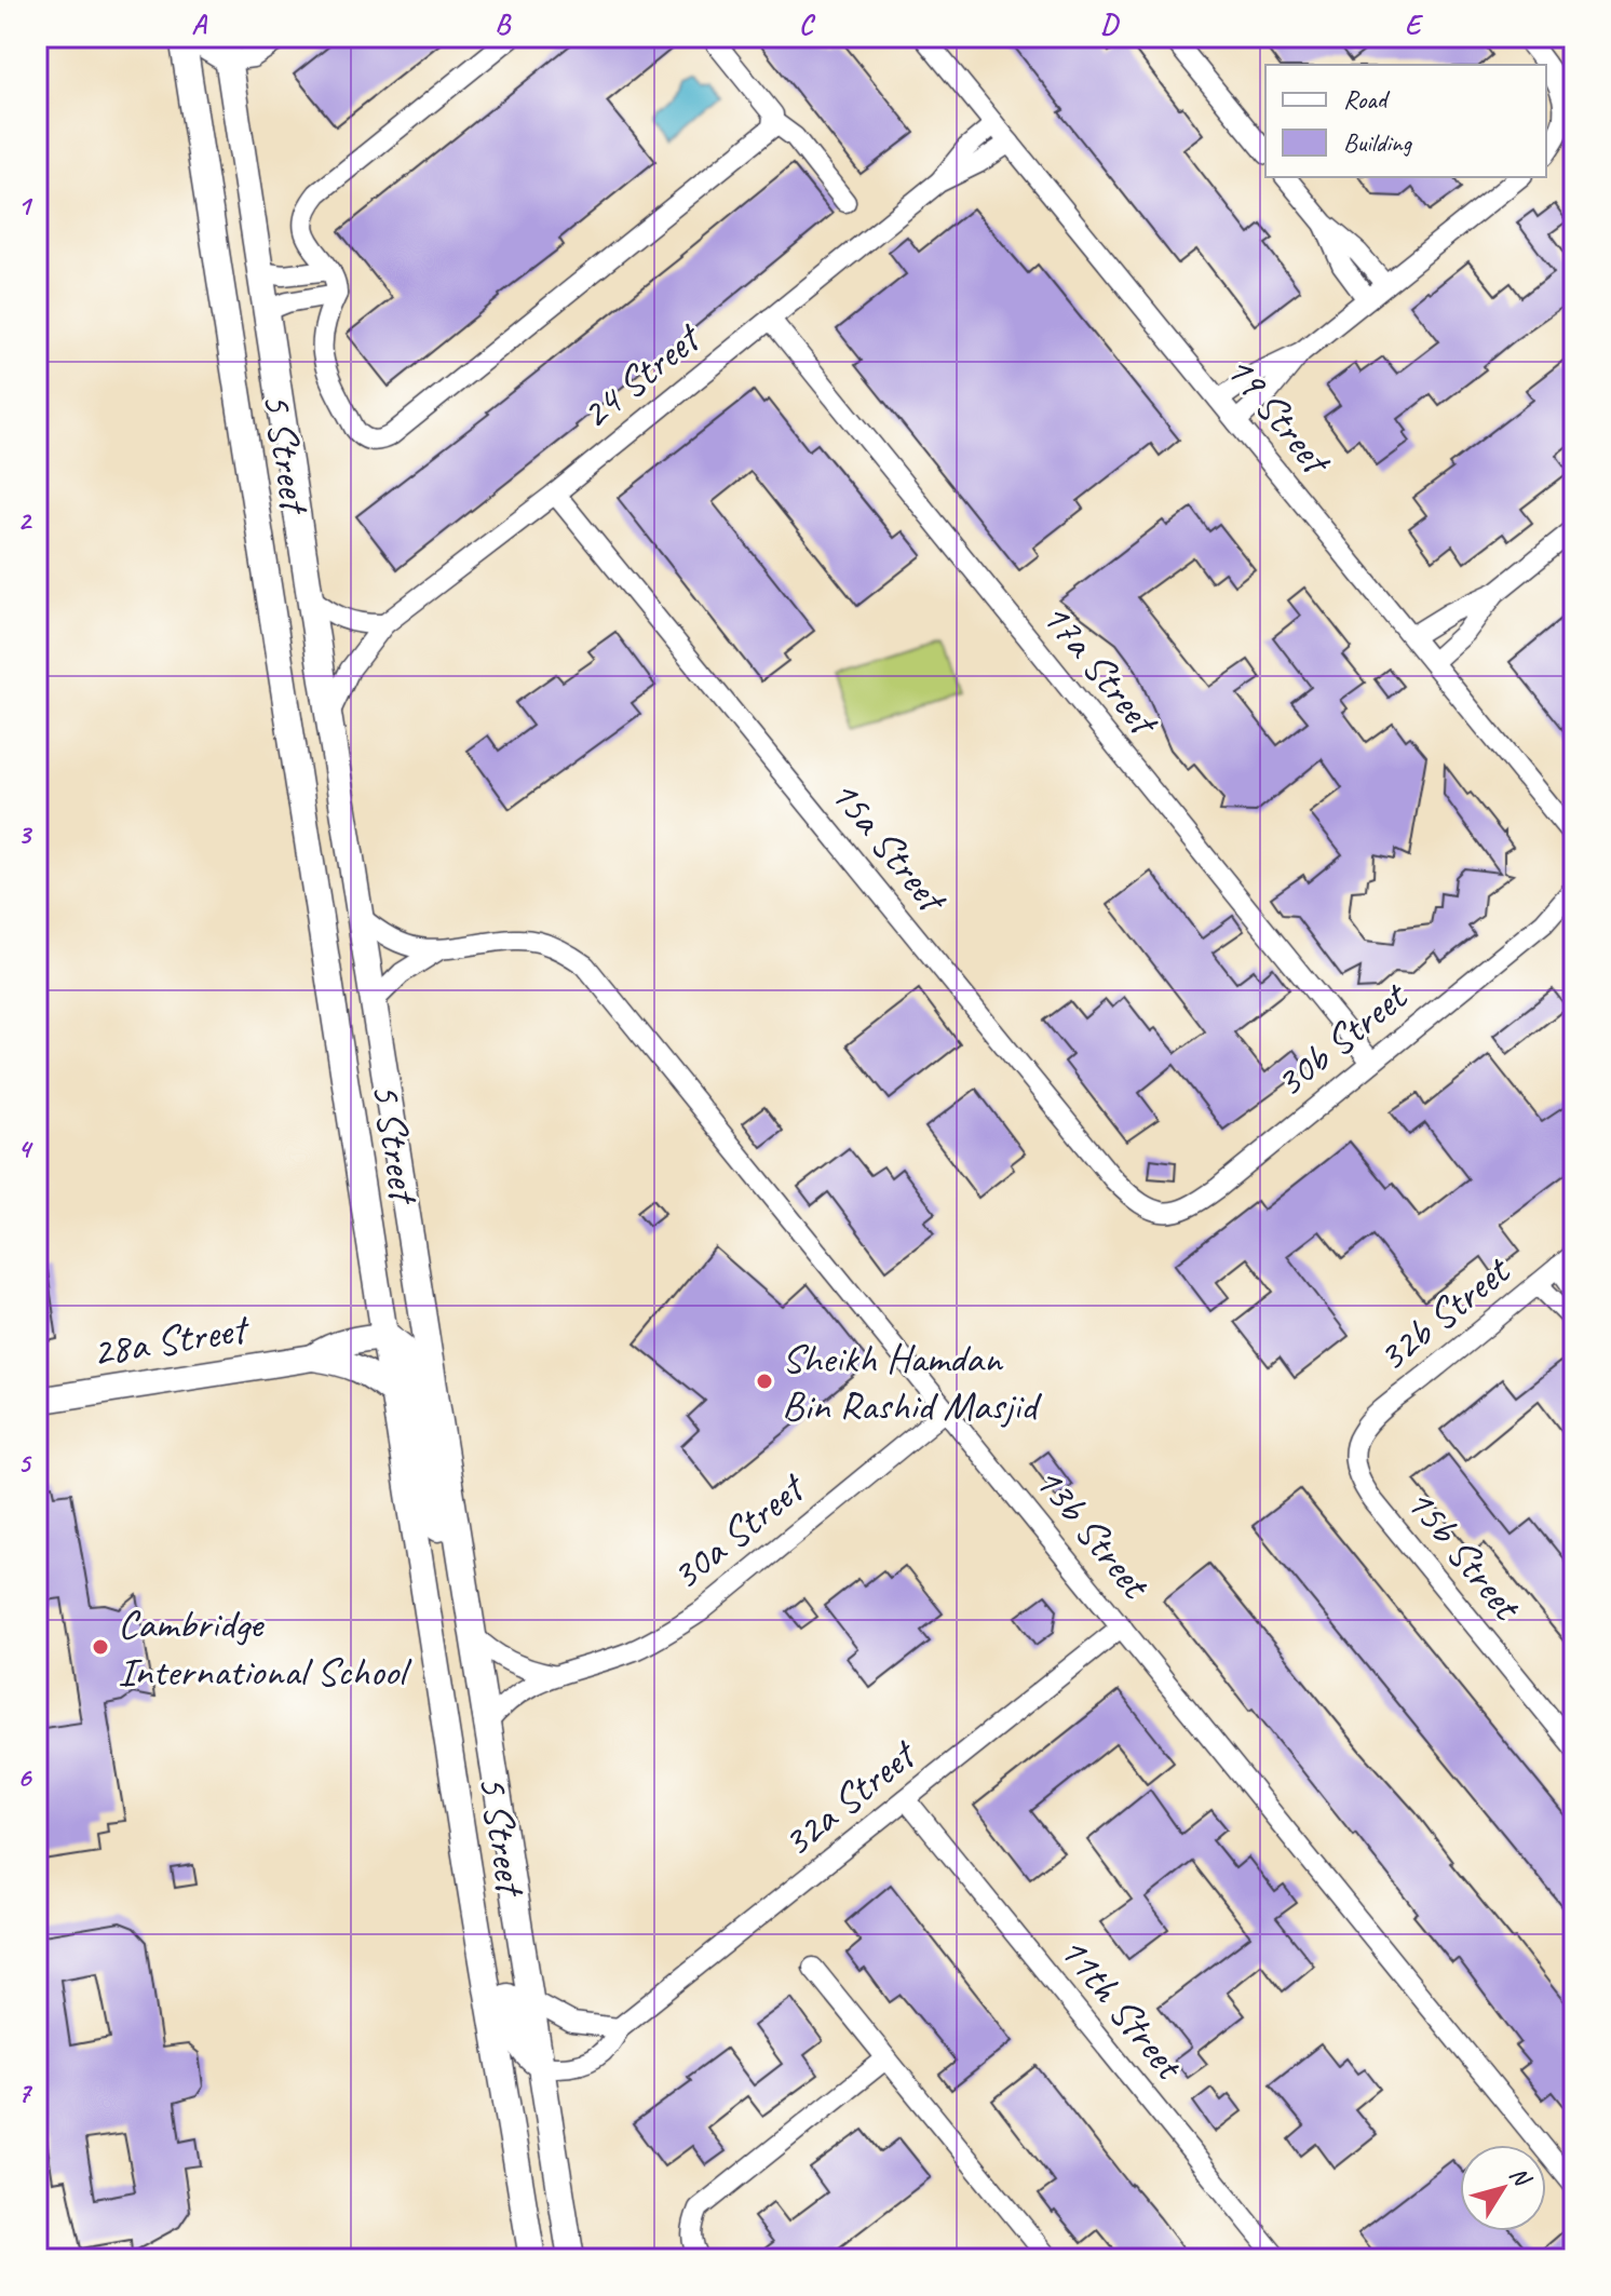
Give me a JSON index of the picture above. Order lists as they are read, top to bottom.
{
  "streets": {
    "street": [
      "24 Street",
      "19 Street",
      "5 Street",
      "17a Street",
      "15a Street",
      "30b Street",
      "32b Street",
      "28a Street",
      "13b Street",
      "30a Street",
      "15b Street",
      "32a Street",
      "11th Street"
    ]
  },
  "crossings": [
    ["24 Street", "5 Street"],
    ["24 Street", "17a Street"],
    ["24 Street", "15a Street"],
    ["5 Street", "28a Street"],
    ["5 Street", "13b Street"],
    ["5 Street", "30a Street"],
    ["5 Street", "32a Street"],
    ["17a Street", "30b Street"],
    ["15a Street", "30b Street"],
    ["32b Street", "15b Street"],
    ["13b Street", "30a Street"],
    ["13b Street", "32a Street"],
    ["32a Street", "11th Street"]
  ],
  "places": ["Sheikh Hamdan Bin Rashid Masjid", "Cambridge International School"],
  "legend": ["Road", "Building"],
  "north": "top right",
  "grid": {
    "columns": [
      "A",
      "B",
      "C",
      "D",
      "E"
    ],
    "rows": [
      "1",
      "2",
      "3",
      "4",
      "5",
      "6",
      "7"
    ]
  }
}
